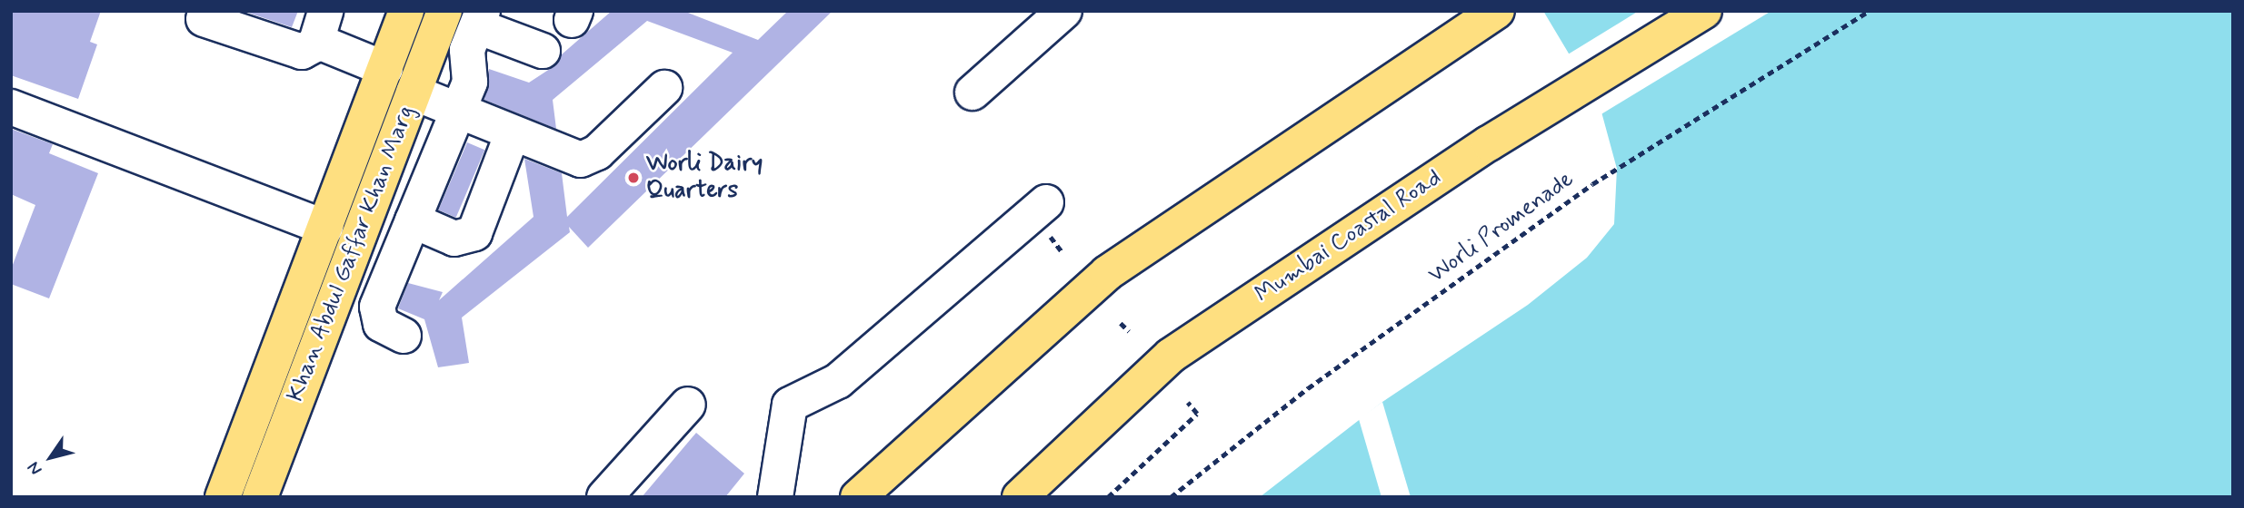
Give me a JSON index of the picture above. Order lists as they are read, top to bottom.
{
  "streets": {
    "main road": ["Mumbai Coastal Road", "Khan Abdul Gaffar Khan Marg"],
    "path": ["Worli Promenade"]
  },
  "places": ["Worli Dairy Quarters"],
  "north": "bottom left"
}
